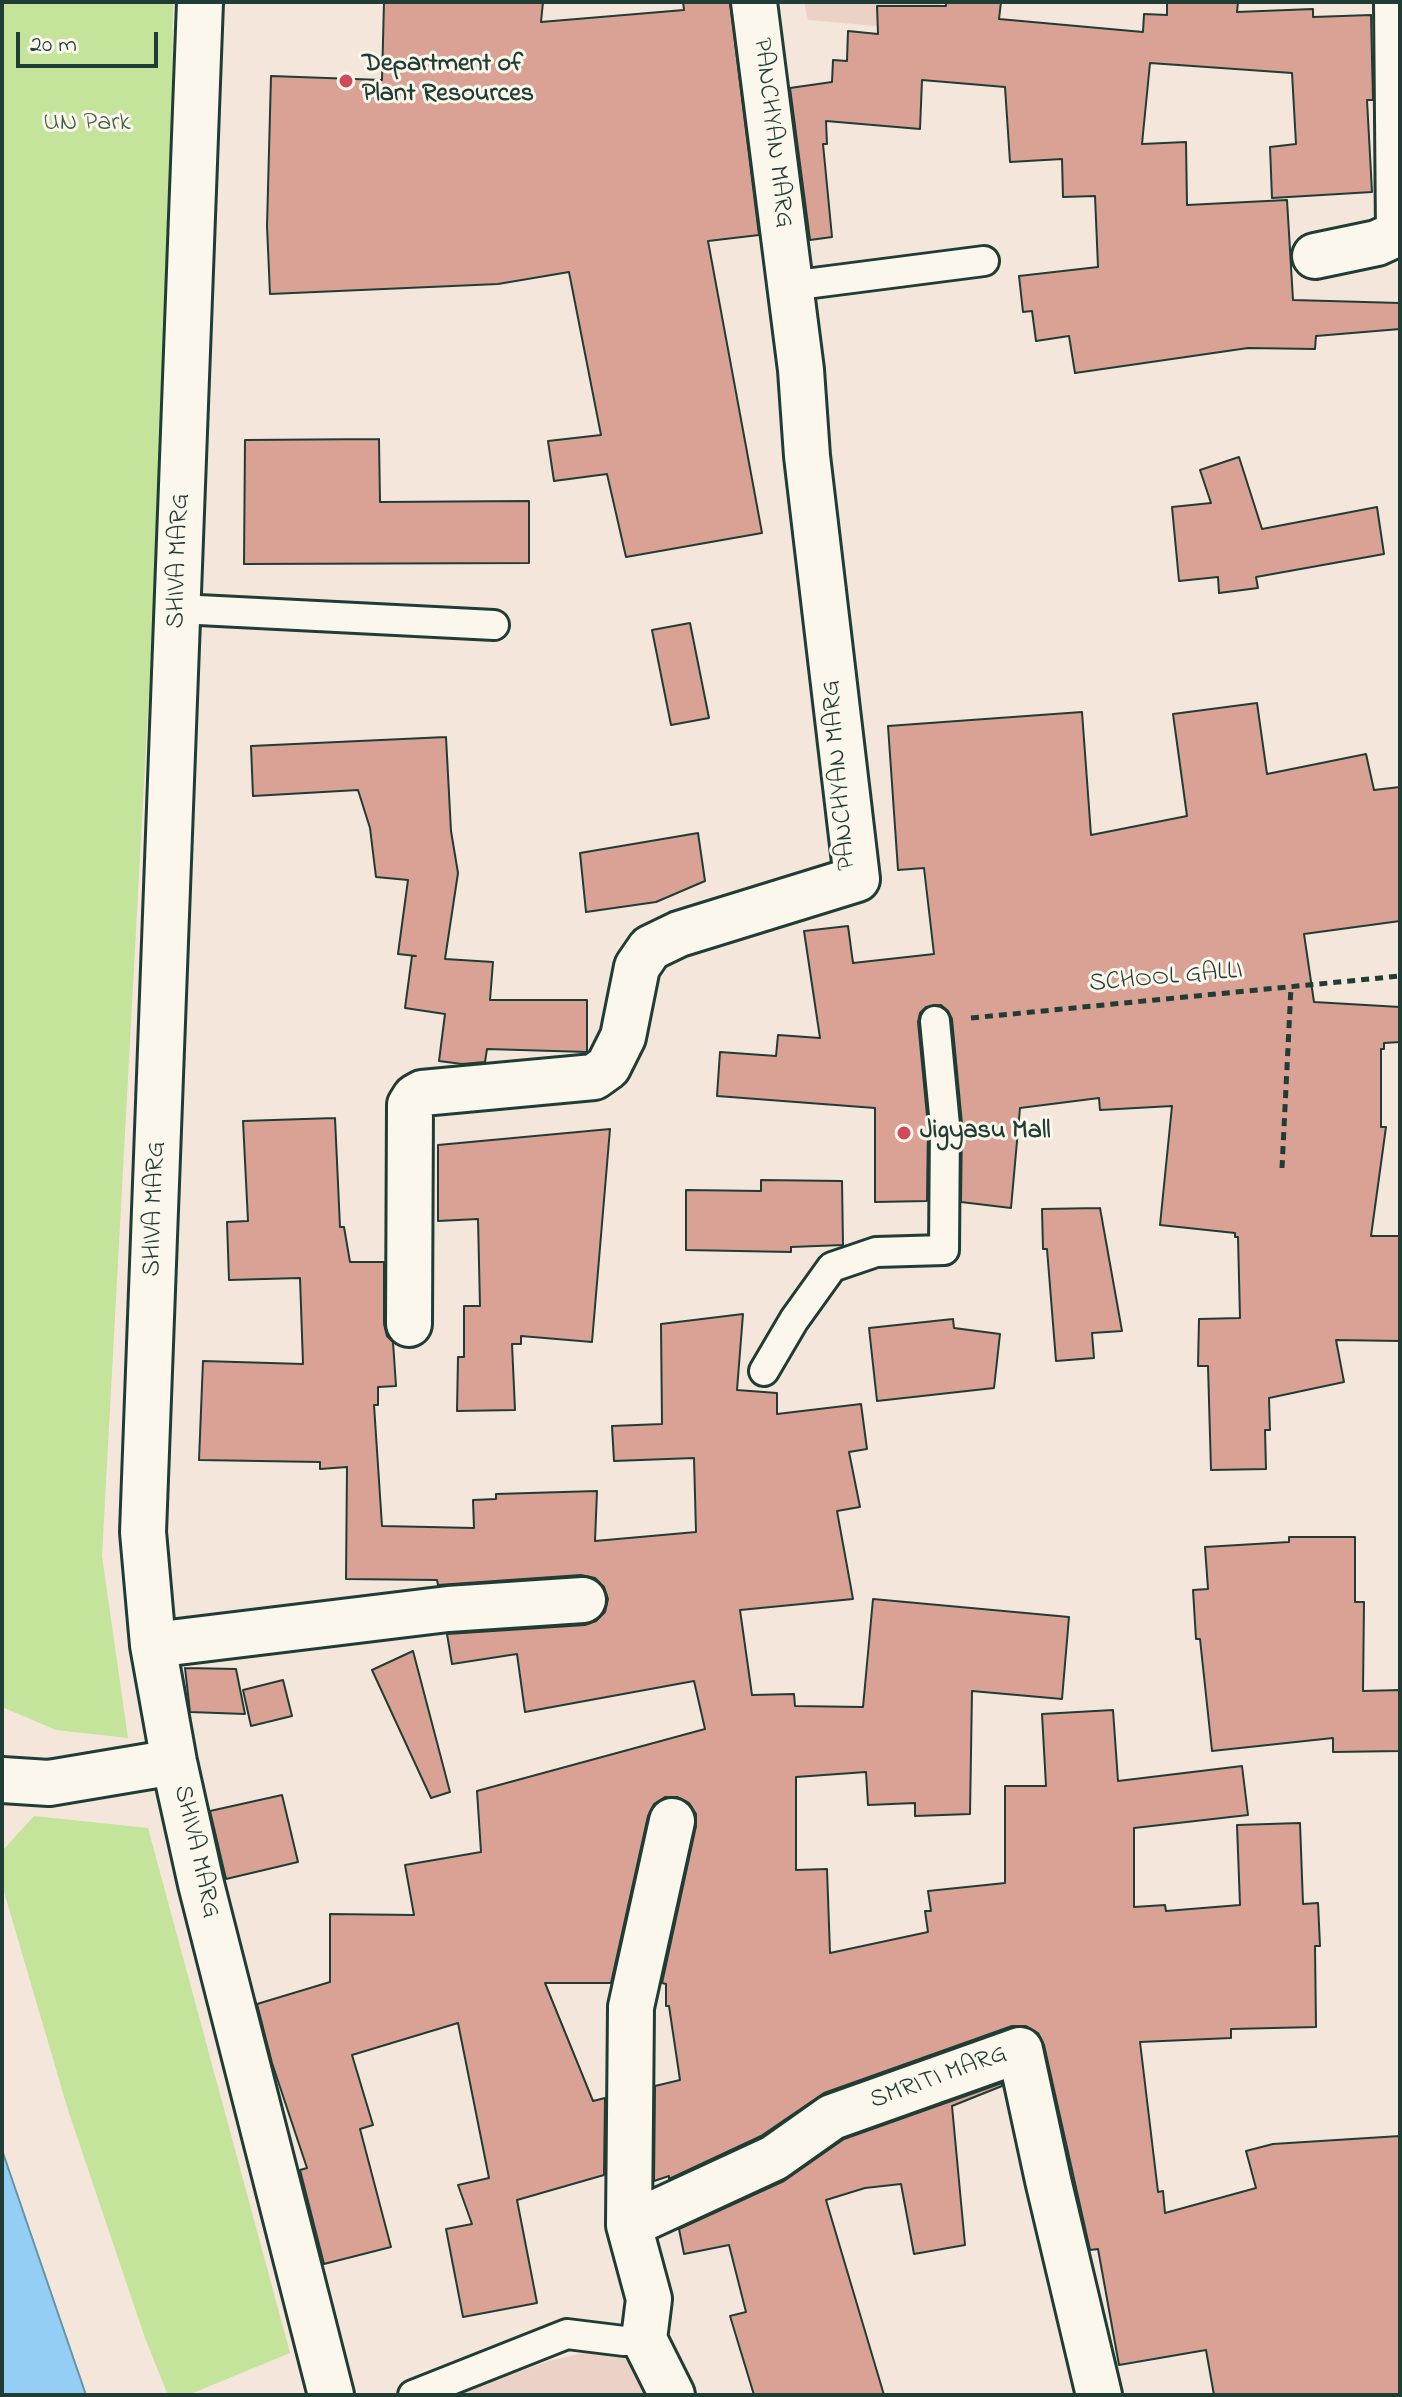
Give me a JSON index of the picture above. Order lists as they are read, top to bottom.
{
  "streets": {
    "street": ["PANCHYAN MARG", "SHIVA MARG", "SMRITI MARG"],
    "path": ["SCHOOL GALLI"]
  },
  "parks": ["UN Park"],
  "places": ["Department of Plant Resources", "Jigyasu Mall"],
  "scale_bar": "20 m"
}
